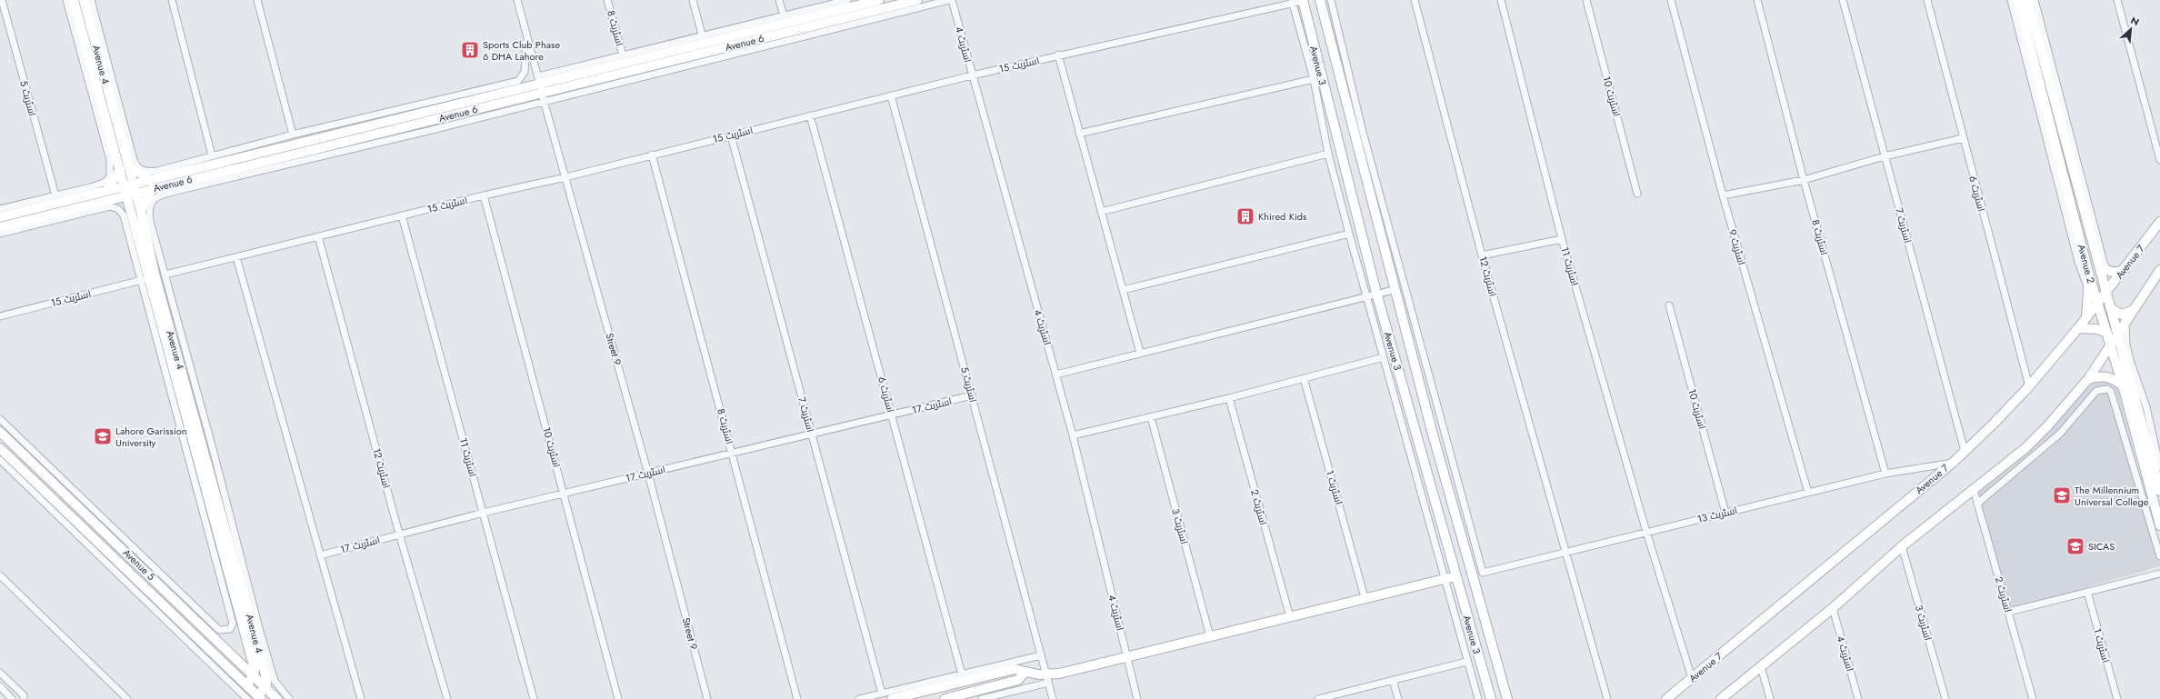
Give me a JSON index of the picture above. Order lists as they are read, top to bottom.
{
  "streets": {
    "main road": [
      "Avenue 6",
      "Avenue 4",
      "Avenue 3",
      "Avenue 7",
      "Avenue 2",
      "Avenue 5"
    ],
    "street": [
      "اسٹریٹ 8",
      "اسٹریٹ 4",
      "اسٹریٹ 15",
      "اسٹریٹ 10",
      "اسٹریٹ 5",
      "اسٹریٹ 6",
      "اسٹریٹ 7",
      "اسٹریٹ 9",
      "اسٹریٹ 11",
      "اسٹریٹ 12",
      "Street 9",
      "اسٹریٹ 17",
      "اسٹریٹ 1",
      "اسٹریٹ 2",
      "اسٹریٹ 13",
      "اسٹریٹ 3"
    ]
  },
  "crossings": [
    ["اسٹریٹ 8", "اسٹریٹ 15"],
    ["اسٹریٹ 8", "اسٹریٹ 17"],
    ["اسٹریٹ 8", "اسٹریٹ 13"],
    ["Avenue 6", "Avenue 4"],
    ["Avenue 6", "Street 9"],
    ["اسٹریٹ 4", "اسٹریٹ 15"],
    ["Avenue 4", "Avenue 5"],
    ["اسٹریٹ 15", "Avenue 3"],
    ["اسٹریٹ 15", "اسٹریٹ 10"],
    ["اسٹریٹ 15", "اسٹریٹ 5"],
    ["اسٹریٹ 15", "اسٹریٹ 6"],
    ["اسٹریٹ 15", "اسٹریٹ 7"],
    ["اسٹریٹ 15", "اسٹریٹ 11"],
    ["اسٹریٹ 15", "اسٹریٹ 12"],
    ["اسٹریٹ 15", "Street 9"],
    ["اسٹریٹ 10", "اسٹریٹ 17"],
    ["اسٹریٹ 10", "اسٹریٹ 13"],
    ["اسٹریٹ 5", "اسٹریٹ 17"],
    ["اسٹریٹ 6", "Avenue 7"],
    ["اسٹریٹ 6", "اسٹریٹ 17"],
    ["اسٹریٹ 7", "Avenue 7"],
    ["اسٹریٹ 7", "اسٹریٹ 17"],
    ["اسٹریٹ 9", "اسٹریٹ 13"],
    ["Avenue 7", "Avenue 2"],
    ["Avenue 7", "اسٹریٹ 11"],
    ["Avenue 7", "اسٹریٹ 13"],
    ["اسٹریٹ 11", "اسٹریٹ 17"],
    ["اسٹریٹ 11", "اسٹریٹ 13"],
    ["اسٹریٹ 12", "اسٹریٹ 17"],
    ["اسٹریٹ 12", "اسٹریٹ 13"],
    ["Street 9", "اسٹریٹ 17"]
  ],
  "places": {
    "building": ["Sports Club Phase 6 DHA Lahore", "Khired Kids"],
    "school or university": ["Lahore Garission University", "The Millennium Universal College", "SICAS"]
  },
  "north": "top right"
}
